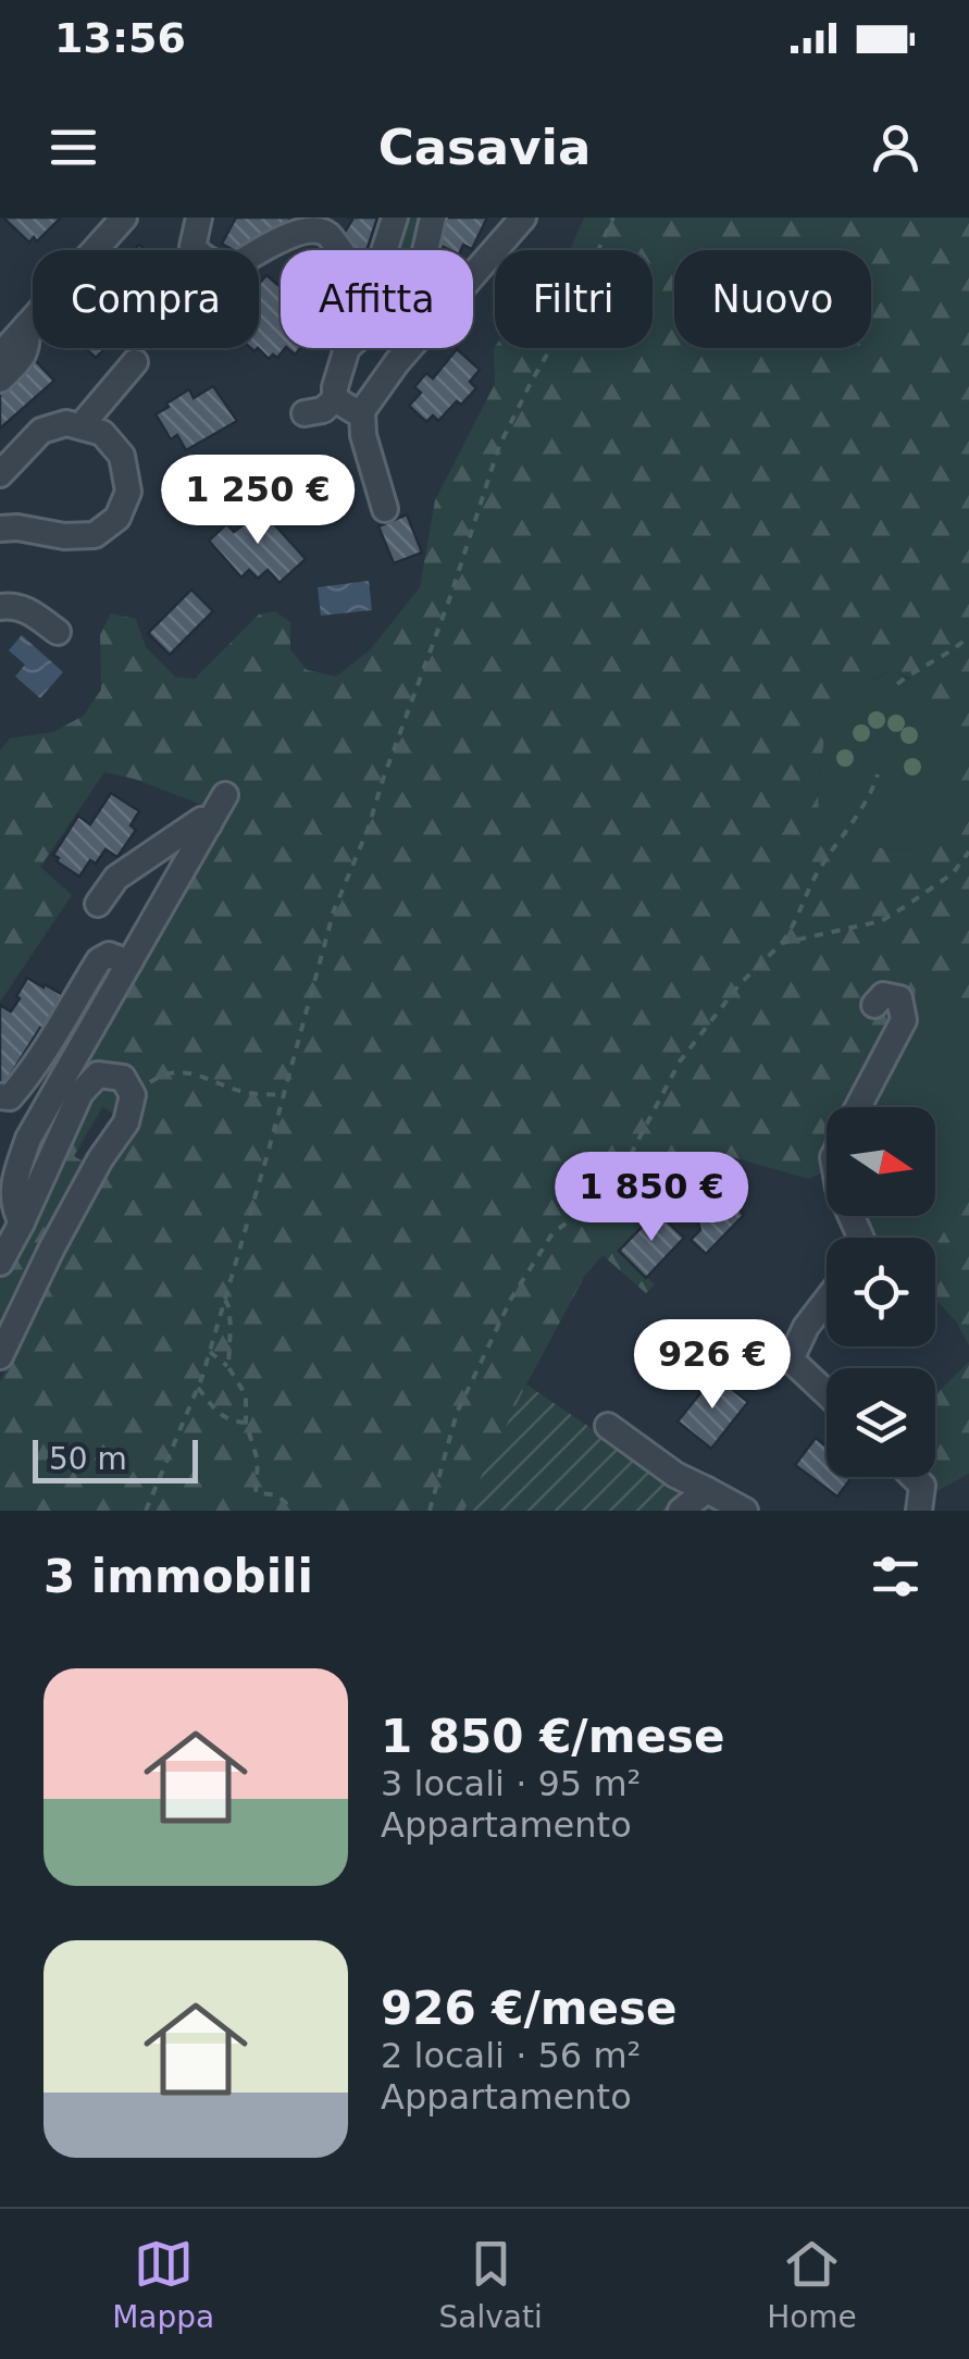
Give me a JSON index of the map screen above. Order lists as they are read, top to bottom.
{
  "scale_bar": "50 m",
  "north": "right",
  "page": {
    "status": "13:56",
    "header": "Casavia",
    "chip": [
      "Compra",
      "Affitta",
      "Filtri",
      "Nuovo"
    ],
    "price": ["1 250 €", "1 850 €", "926 €"],
    "scale": "50 m",
    "heading": "3 immobili",
    "list": [
      {
        "name": "1 850 €/mese",
        "note": "3 locali · 95 m² · Appartamento"
      },
      {
        "name": "926 €/mese",
        "note": "2 locali · 56 m² · Appartamento"
      }
    ],
    "tabs": ["Mappa", "Salvati", "Home"]
  }
}
